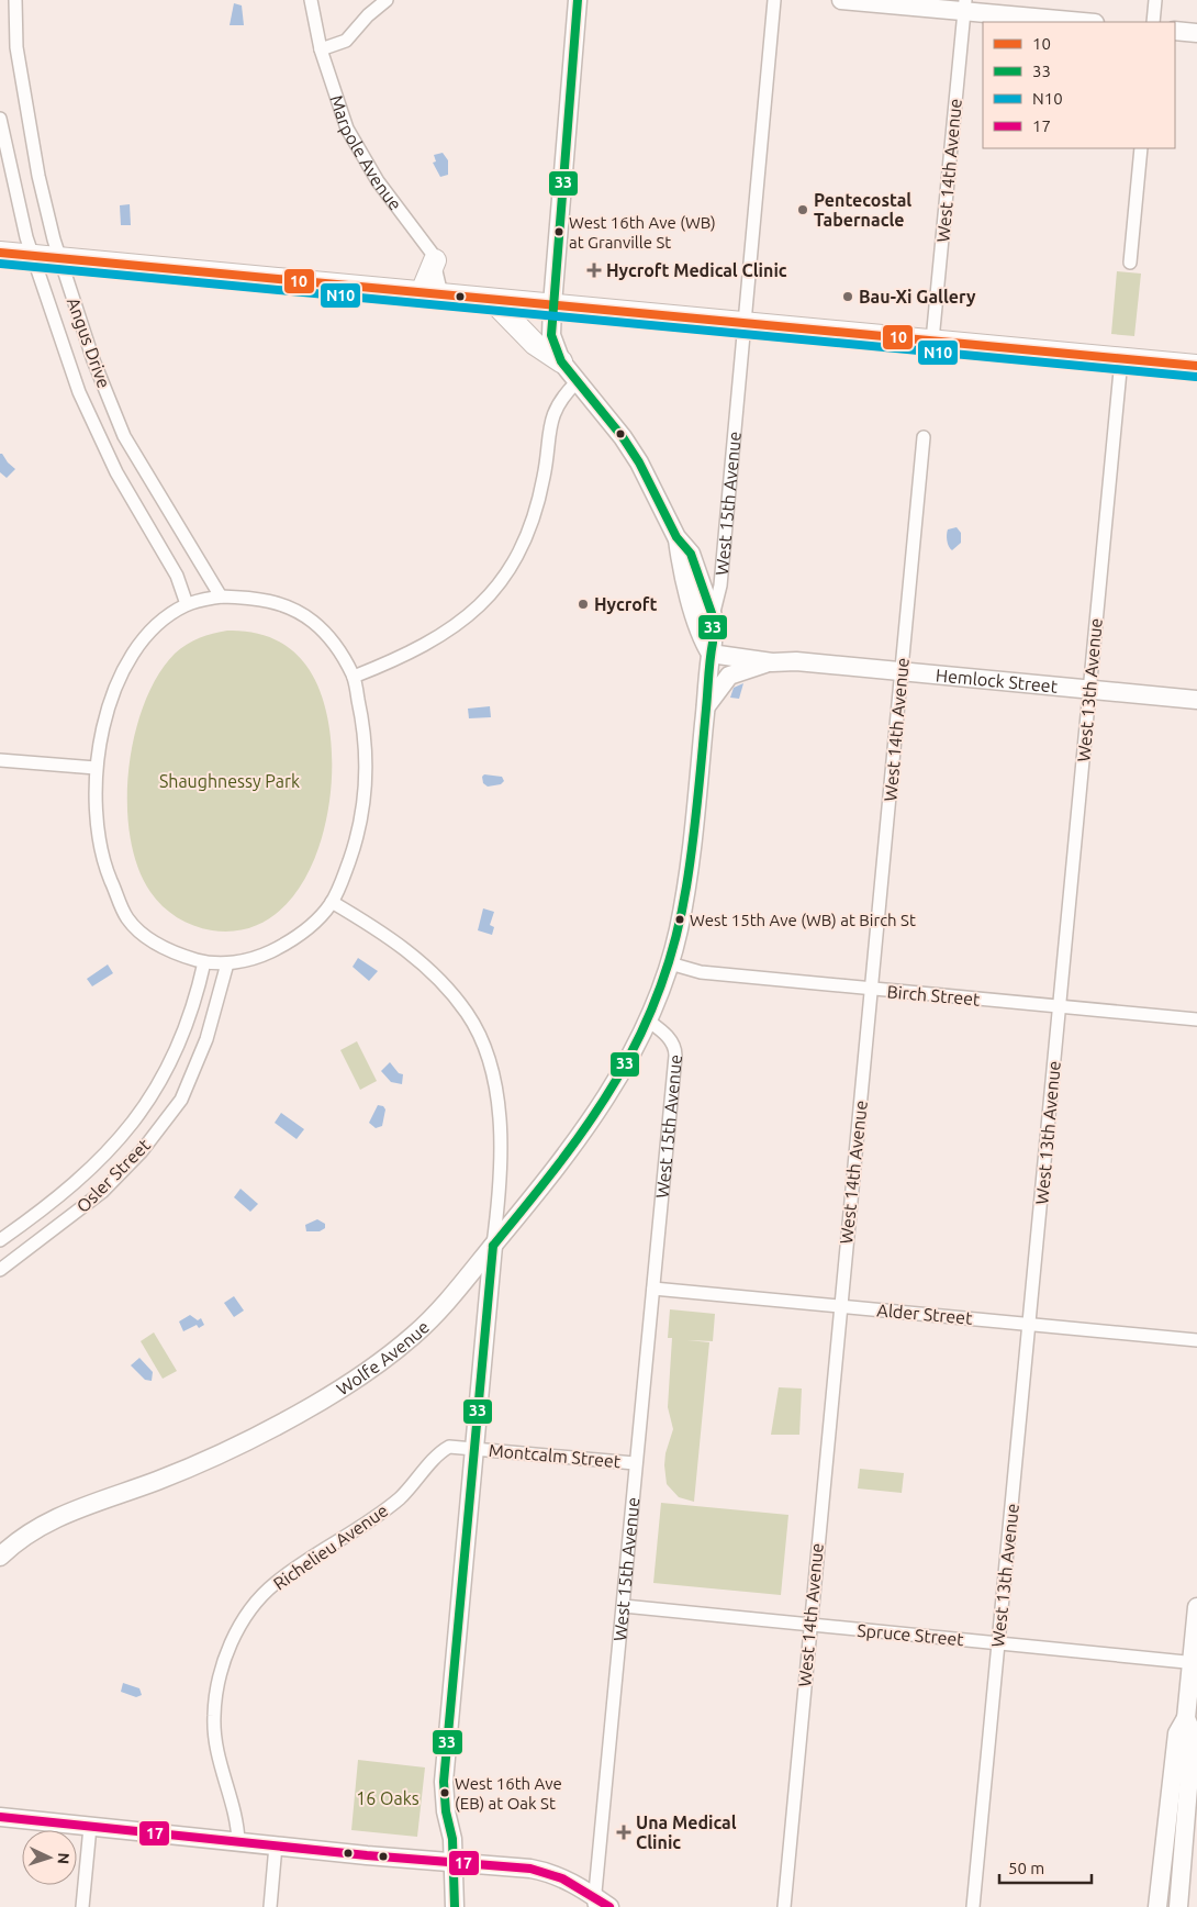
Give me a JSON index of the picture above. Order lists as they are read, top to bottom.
{
  "streets": {
    "street": [
      "Marpole Avenue",
      "West 14th Avenue",
      "Angus Drive",
      "West 15th Avenue",
      "Hemlock Street",
      "West 13th Avenue",
      "Birch Street",
      "Osler Street",
      "Alder Street",
      "Wolfe Avenue",
      "Montcalm Street",
      "Richelieu Avenue",
      "Spruce Street"
    ]
  },
  "crossings": [
    ["West 14th Avenue", "Hemlock Street"],
    ["West 14th Avenue", "Birch Street"],
    ["West 14th Avenue", "Alder Street"],
    ["West 14th Avenue", "Spruce Street"],
    ["West 15th Avenue", "Hemlock Street"],
    ["West 15th Avenue", "Birch Street"],
    ["West 15th Avenue", "Alder Street"],
    ["West 15th Avenue", "Wolfe Avenue"],
    ["West 15th Avenue", "Montcalm Street"],
    ["West 15th Avenue", "Spruce Street"],
    ["Hemlock Street", "West 13th Avenue"],
    ["West 13th Avenue", "Birch Street"],
    ["West 13th Avenue", "Alder Street"],
    ["West 13th Avenue", "Spruce Street"],
    ["Montcalm Street", "Richelieu Avenue"]
  ],
  "parks": ["Shaughnessy Park", "16 Oaks"],
  "places": {
    "other": [
      "Pentecostal Tabernacle",
      "West 16th Ave (WB) at Granville St",
      "Bau-Xi Gallery",
      "Hycroft",
      "West 15th Ave (WB) at Birch St",
      "West 16th Ave (EB) at Oak St"
    ],
    "health": ["Hycroft Medical Clinic", "Una Medical Clinic"]
  },
  "lines": [
    "transit line 33",
    "transit line 10",
    "transit line N10",
    "transit line 17"
  ],
  "legend": [
    "10",
    "33",
    "N10",
    "17"
  ],
  "scale_bar": "50 m",
  "north": "right"
}
